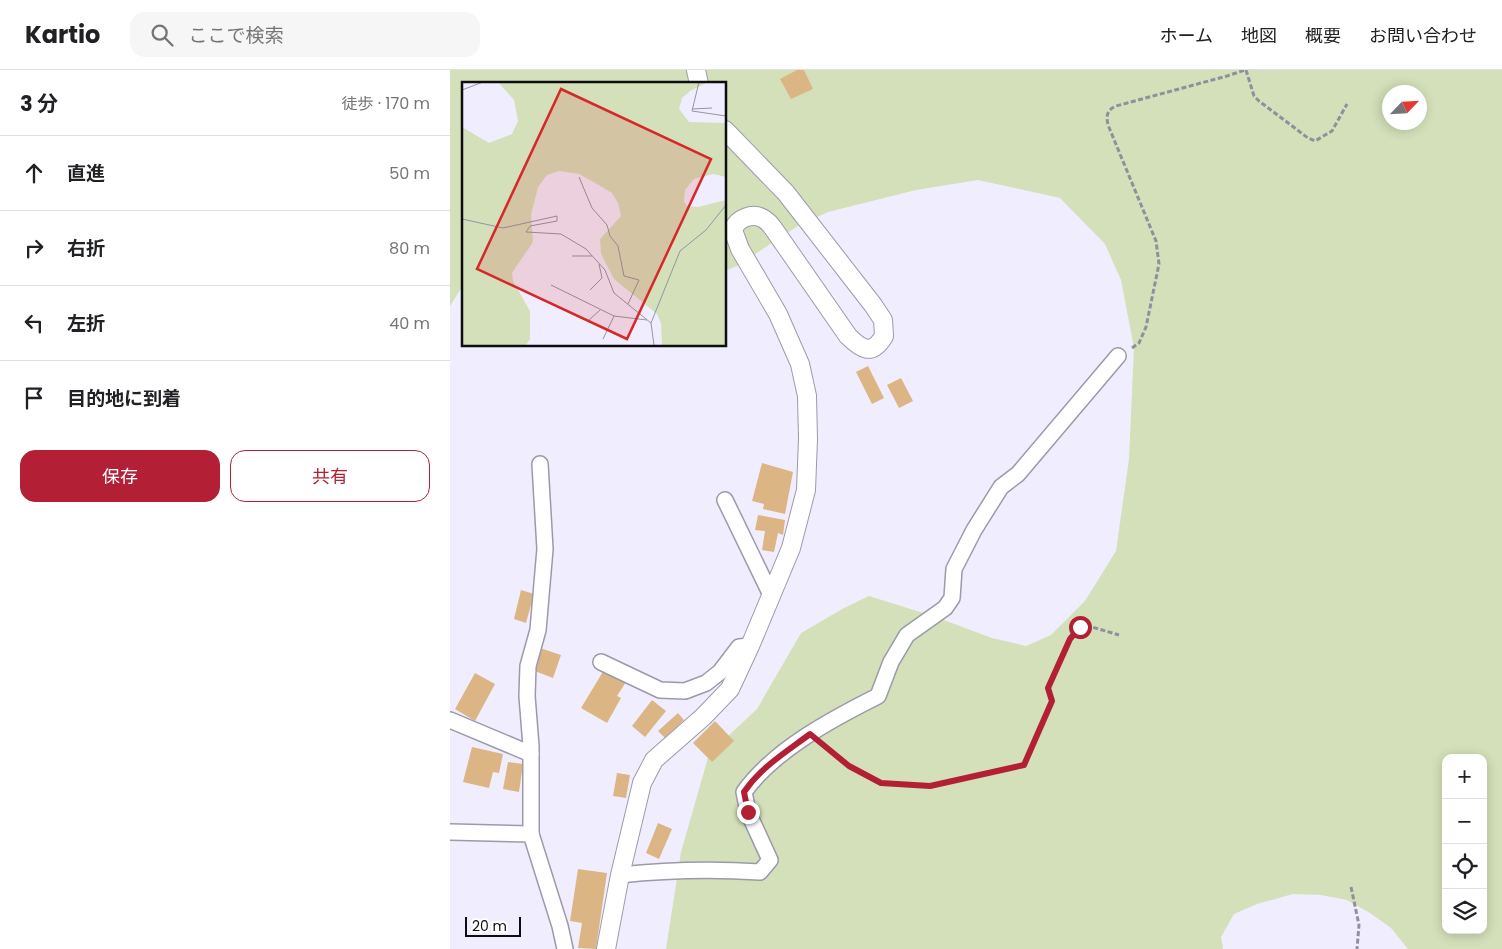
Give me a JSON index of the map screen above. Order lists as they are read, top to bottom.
{
  "scale_bar": "20 m",
  "north": "top right",
  "page": {
    "header": "Kartio",
    "search": "ここで検索",
    "nav": [
      "ホーム",
      "地図",
      "概要",
      "お問い合わせ"
    ],
    "heading": ["3 分", "徒歩 · 170 m"],
    "list": [
      ["直進", "50 m"],
      ["右折", "80 m"],
      ["左折", "40 m"],
      "目的地に到着"
    ],
    "buttons": ["保存", "共有"],
    "map_buttons": ["+", "−"],
    "scale": "20 m"
  }
}
